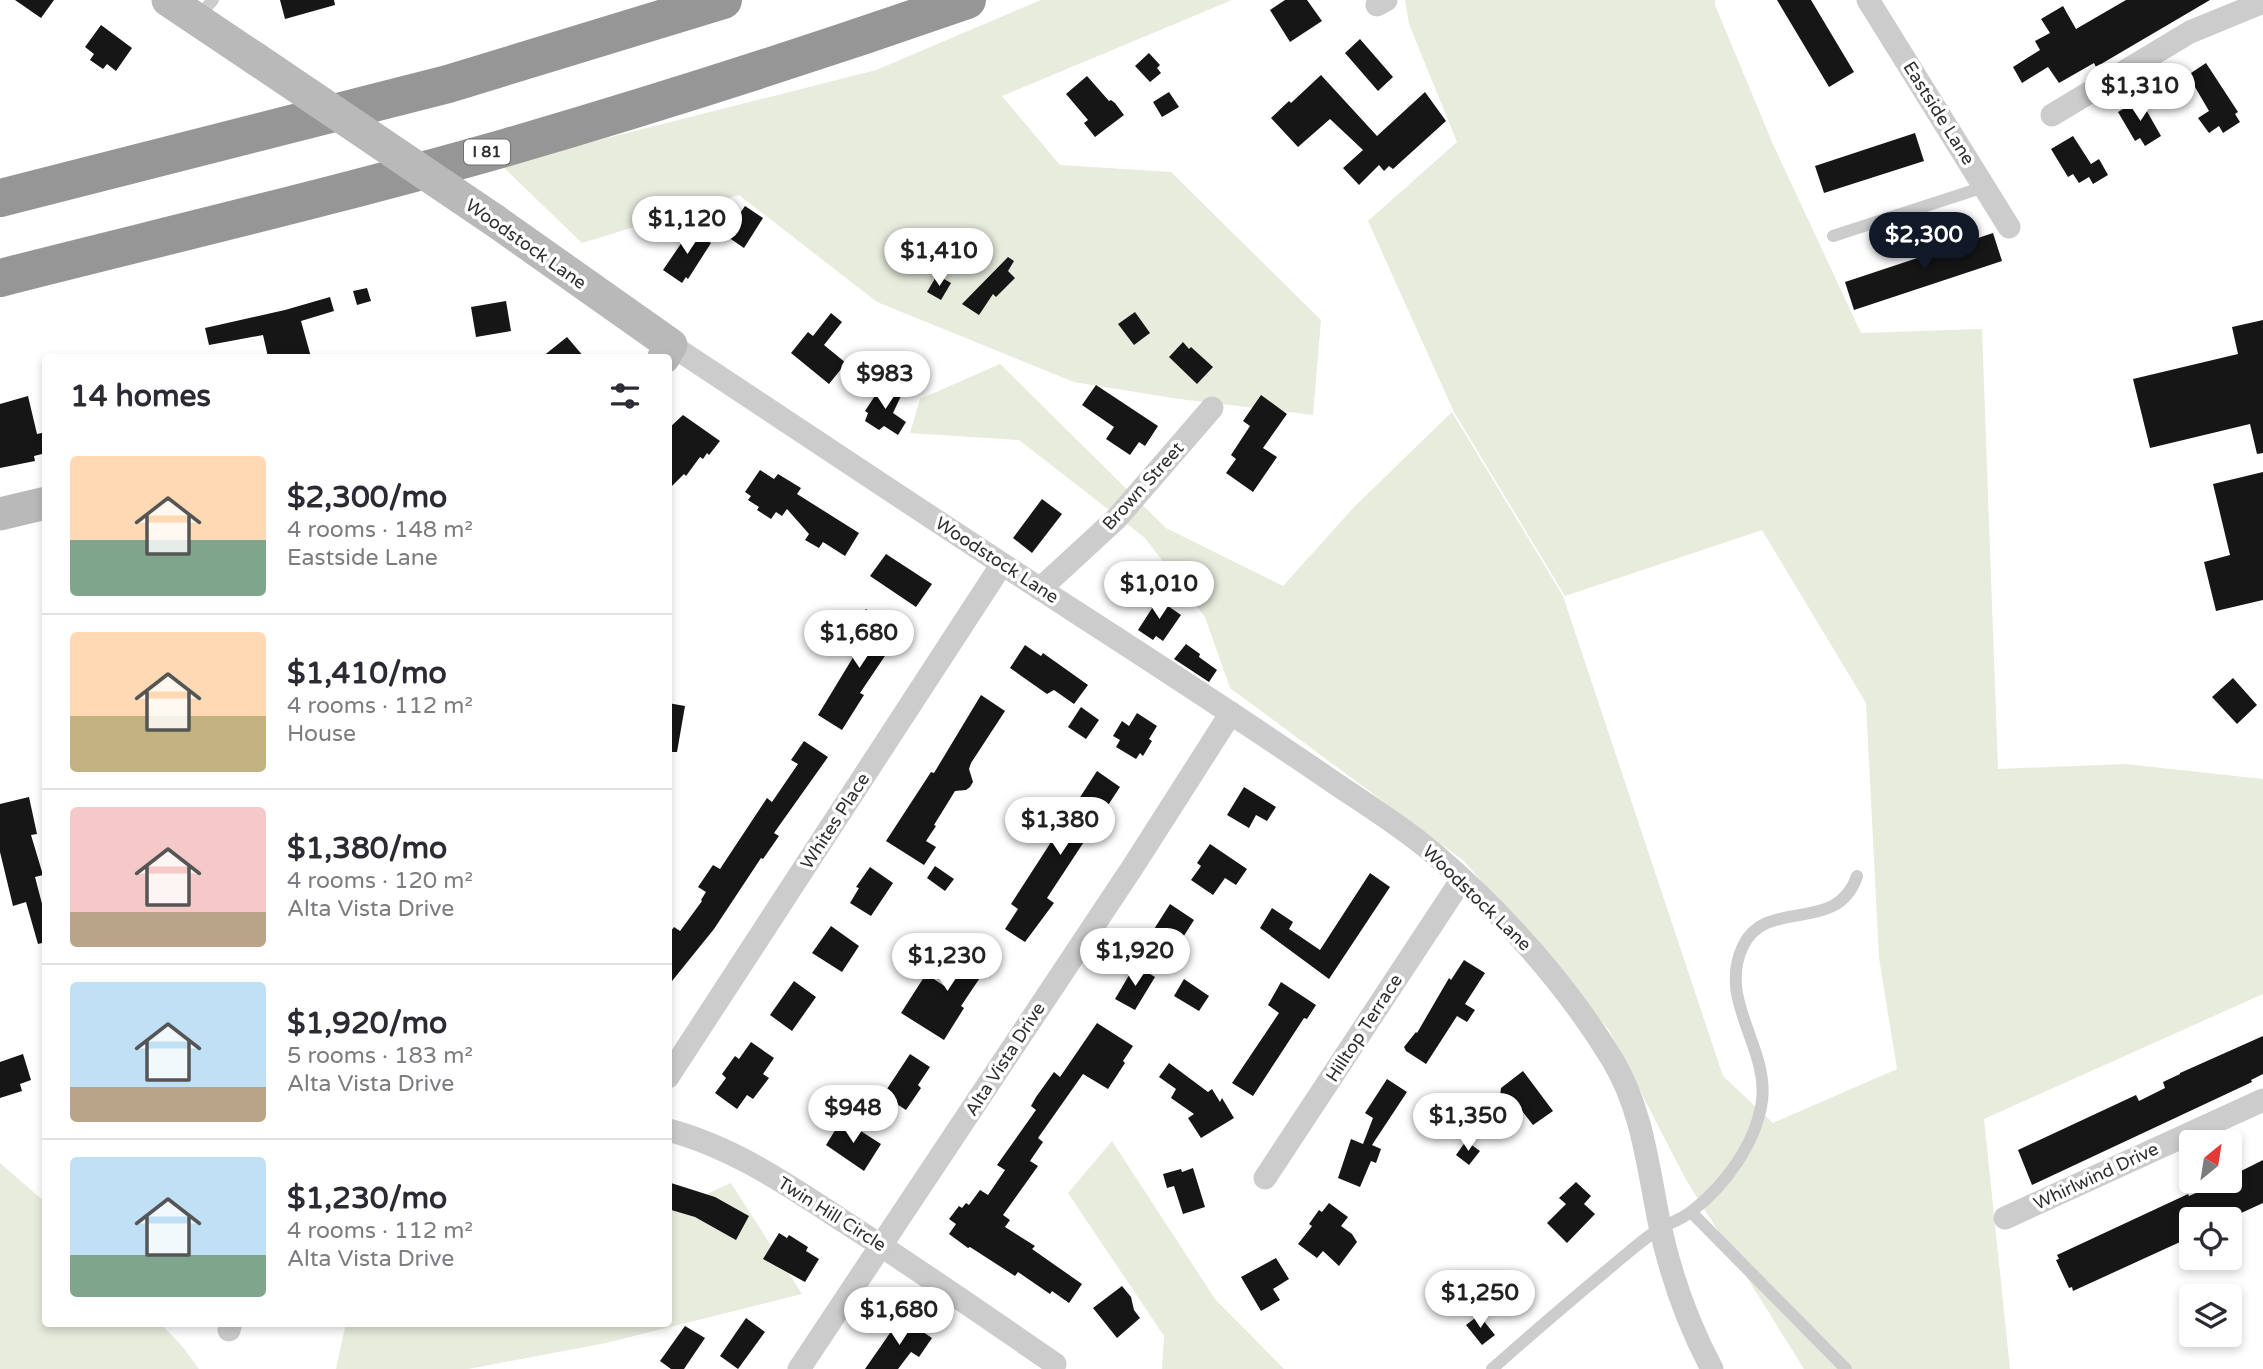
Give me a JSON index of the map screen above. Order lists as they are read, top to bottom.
{
  "streets": {
    "highway": ["I 81"],
    "street": [
      "Eastside Lane",
      "Woodstock Lane",
      "Brown Street",
      "Whites Place",
      "Hilltop Terrace",
      "Alta Vista Drive",
      "Whirlwind Drive",
      "Twin Hill Circle"
    ]
  },
  "crossings": [
    ["Woodstock Lane", "Brown Street"],
    ["Woodstock Lane", "Whites Place"],
    ["Woodstock Lane", "Hilltop Terrace"],
    ["Woodstock Lane", "Alta Vista Drive"],
    ["Alta Vista Drive", "Twin Hill Circle"]
  ],
  "north": "top right",
  "page": {
    "price": [
      "$1,310",
      "$1,120",
      "$2,300",
      "$1,410",
      "$983",
      "$1,010",
      "$1,680",
      "$1,380",
      "$1,920",
      "$1,230",
      "$948",
      "$1,350",
      "$1,250",
      "$1,680"
    ],
    "heading": "14 homes",
    "list": [
      {
        "name": "$2,300/mo",
        "note": "4 rooms · 148 m² · Eastside Lane"
      },
      {
        "name": "$1,410/mo",
        "note": "4 rooms · 112 m² · House"
      },
      {
        "name": "$1,380/mo",
        "note": "4 rooms · 120 m² · Alta Vista Drive"
      },
      {
        "name": "$1,920/mo",
        "note": "5 rooms · 183 m² · Alta Vista Drive"
      },
      {
        "name": "$1,230/mo",
        "note": "4 rooms · 112 m² · Alta Vista Drive"
      }
    ]
  }
}
